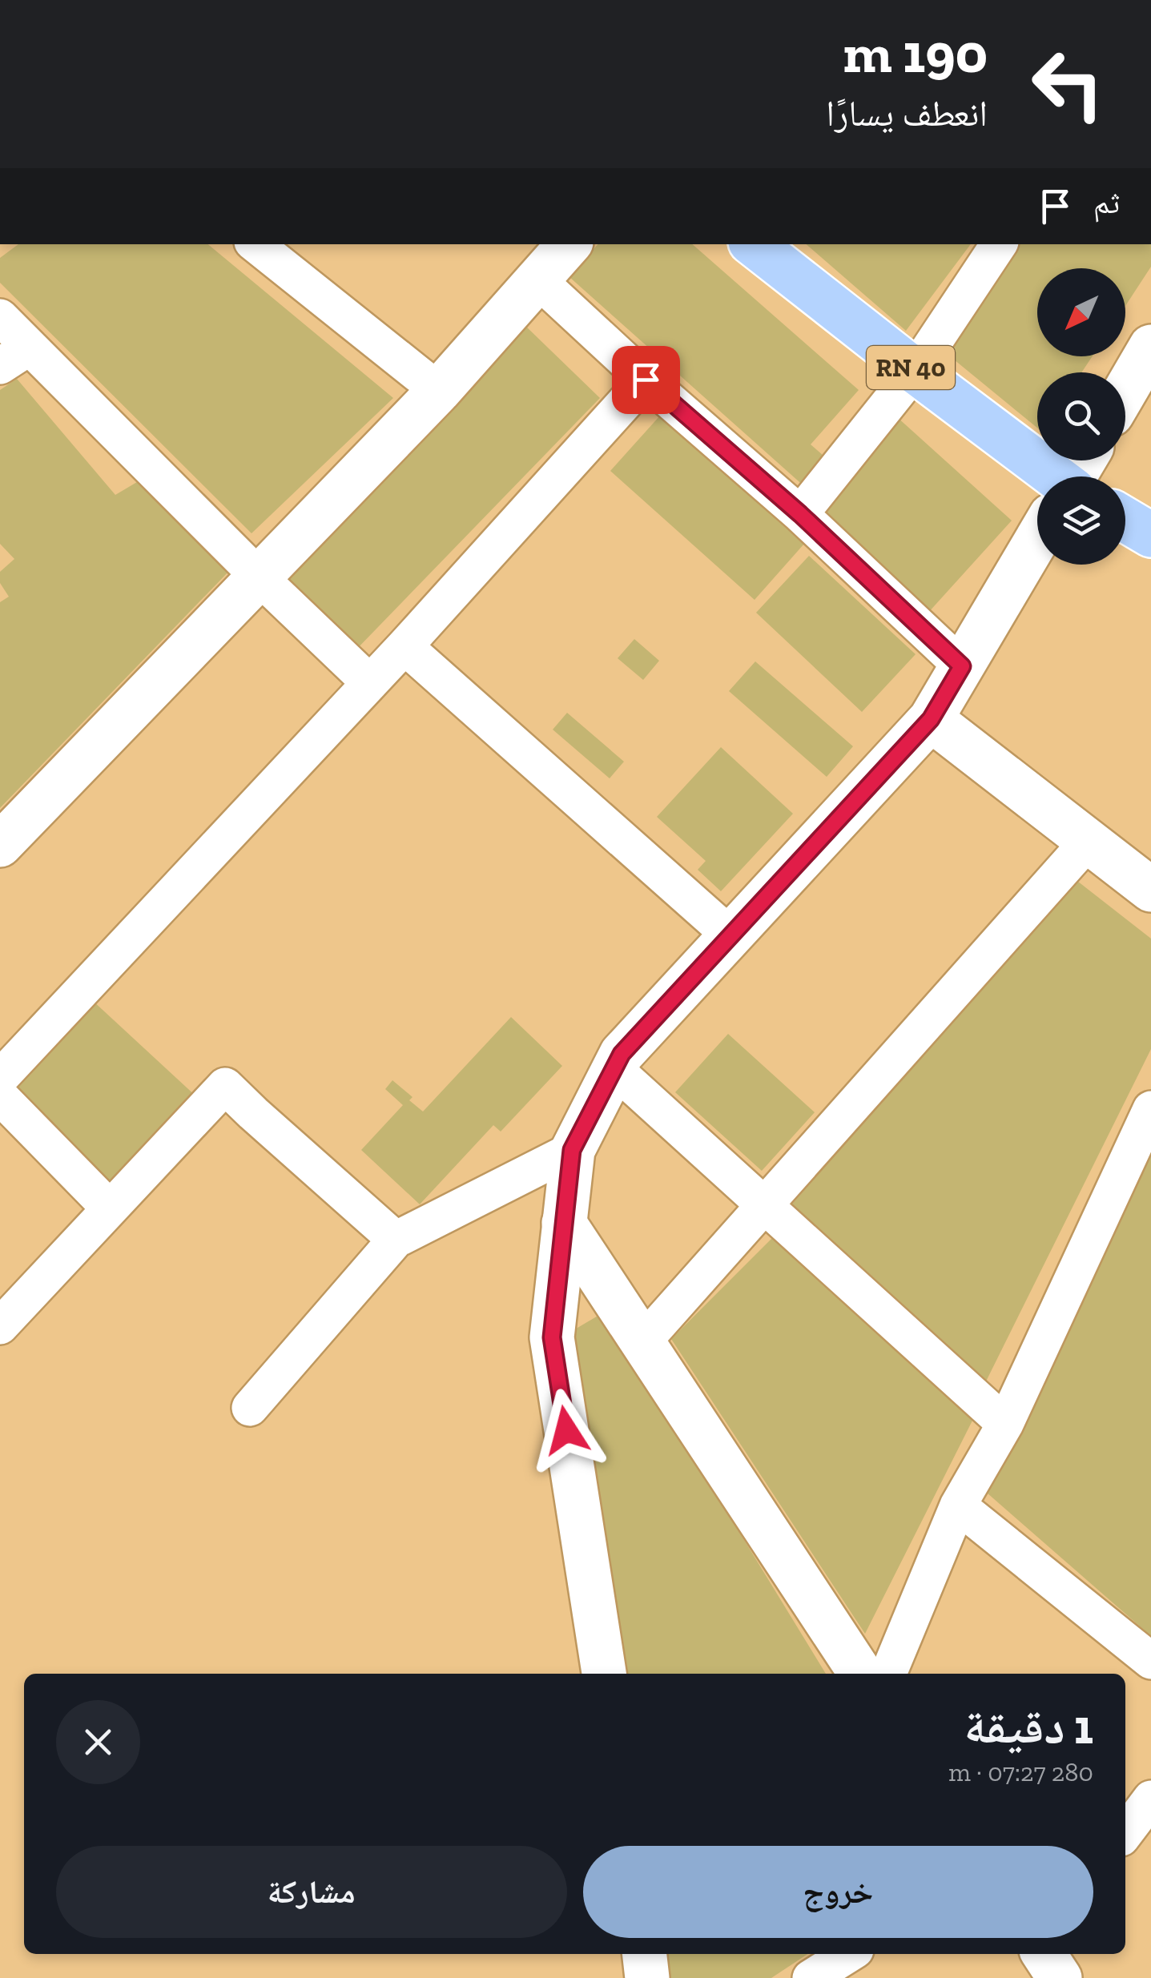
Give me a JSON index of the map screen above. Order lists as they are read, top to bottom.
{
  "streets": {
    "main road": ["RN 40"]
  },
  "north": "bottom left",
  "page": {
    "turn": ["190 m", "انعطف يسارًا"],
    "then": "ثم",
    "heading": ["1 دقيقة", "280 m · 07:27"],
    "buttons": ["خروج", "مشاركة"]
  }
}
